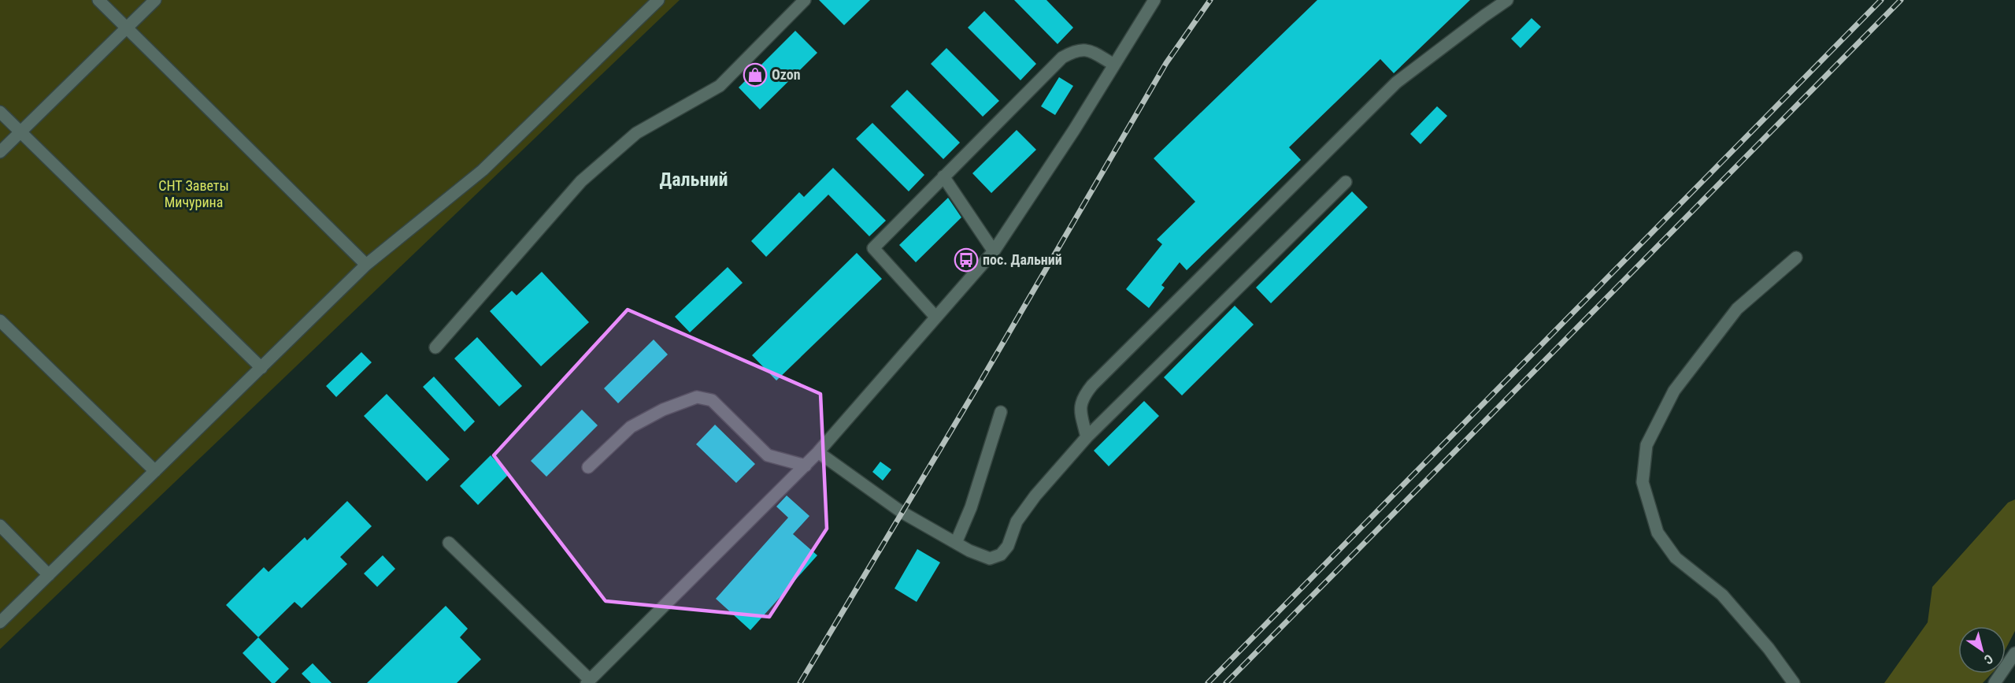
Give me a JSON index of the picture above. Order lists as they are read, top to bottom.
{
  "districts": ["Дальний"],
  "parks": ["СНТ Заветы Мичурина"],
  "places": {
    "shop": ["Ozon"],
    "bus stop": ["пос. Дальний"]
  },
  "north": "bottom right"
}
